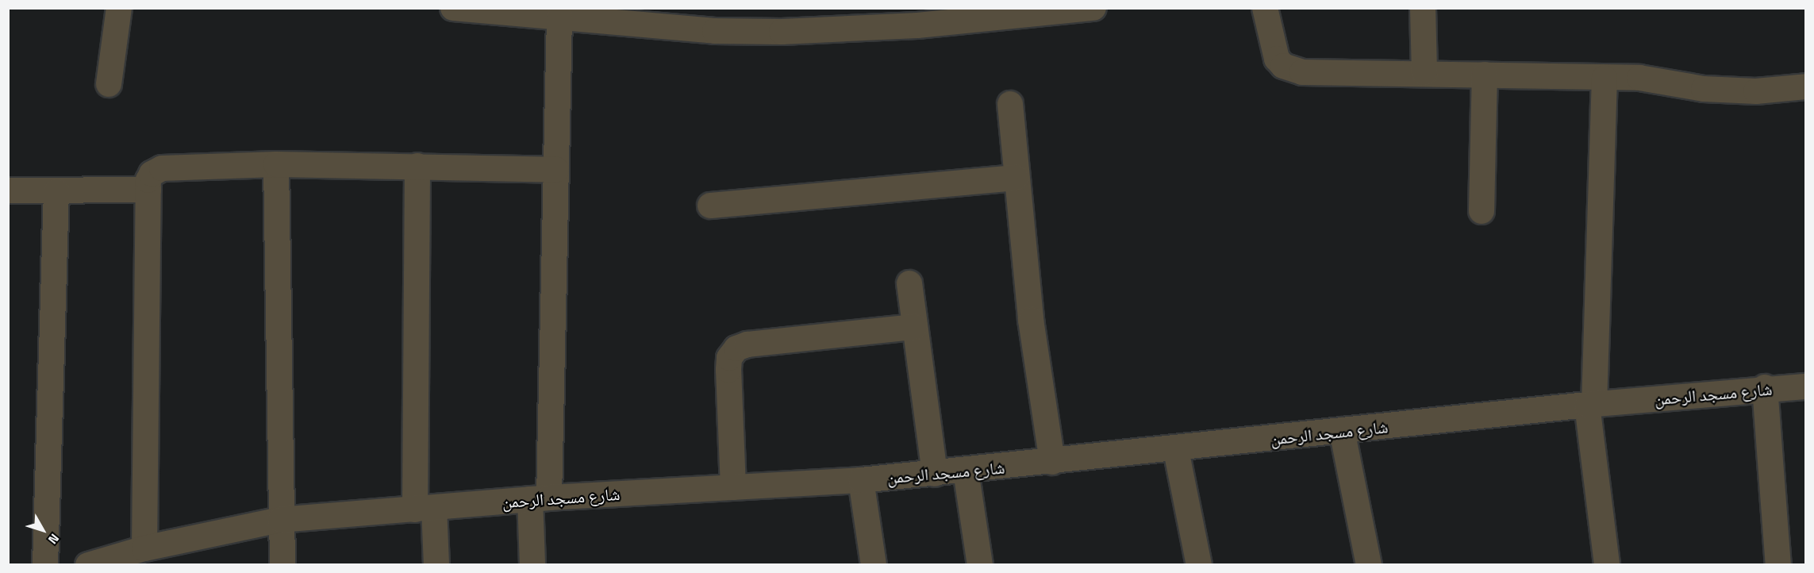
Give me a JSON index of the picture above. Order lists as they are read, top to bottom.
{
  "streets": {
    "street": ["شارع مسجد الرحمن"]
  },
  "north": "bottom right"
}
